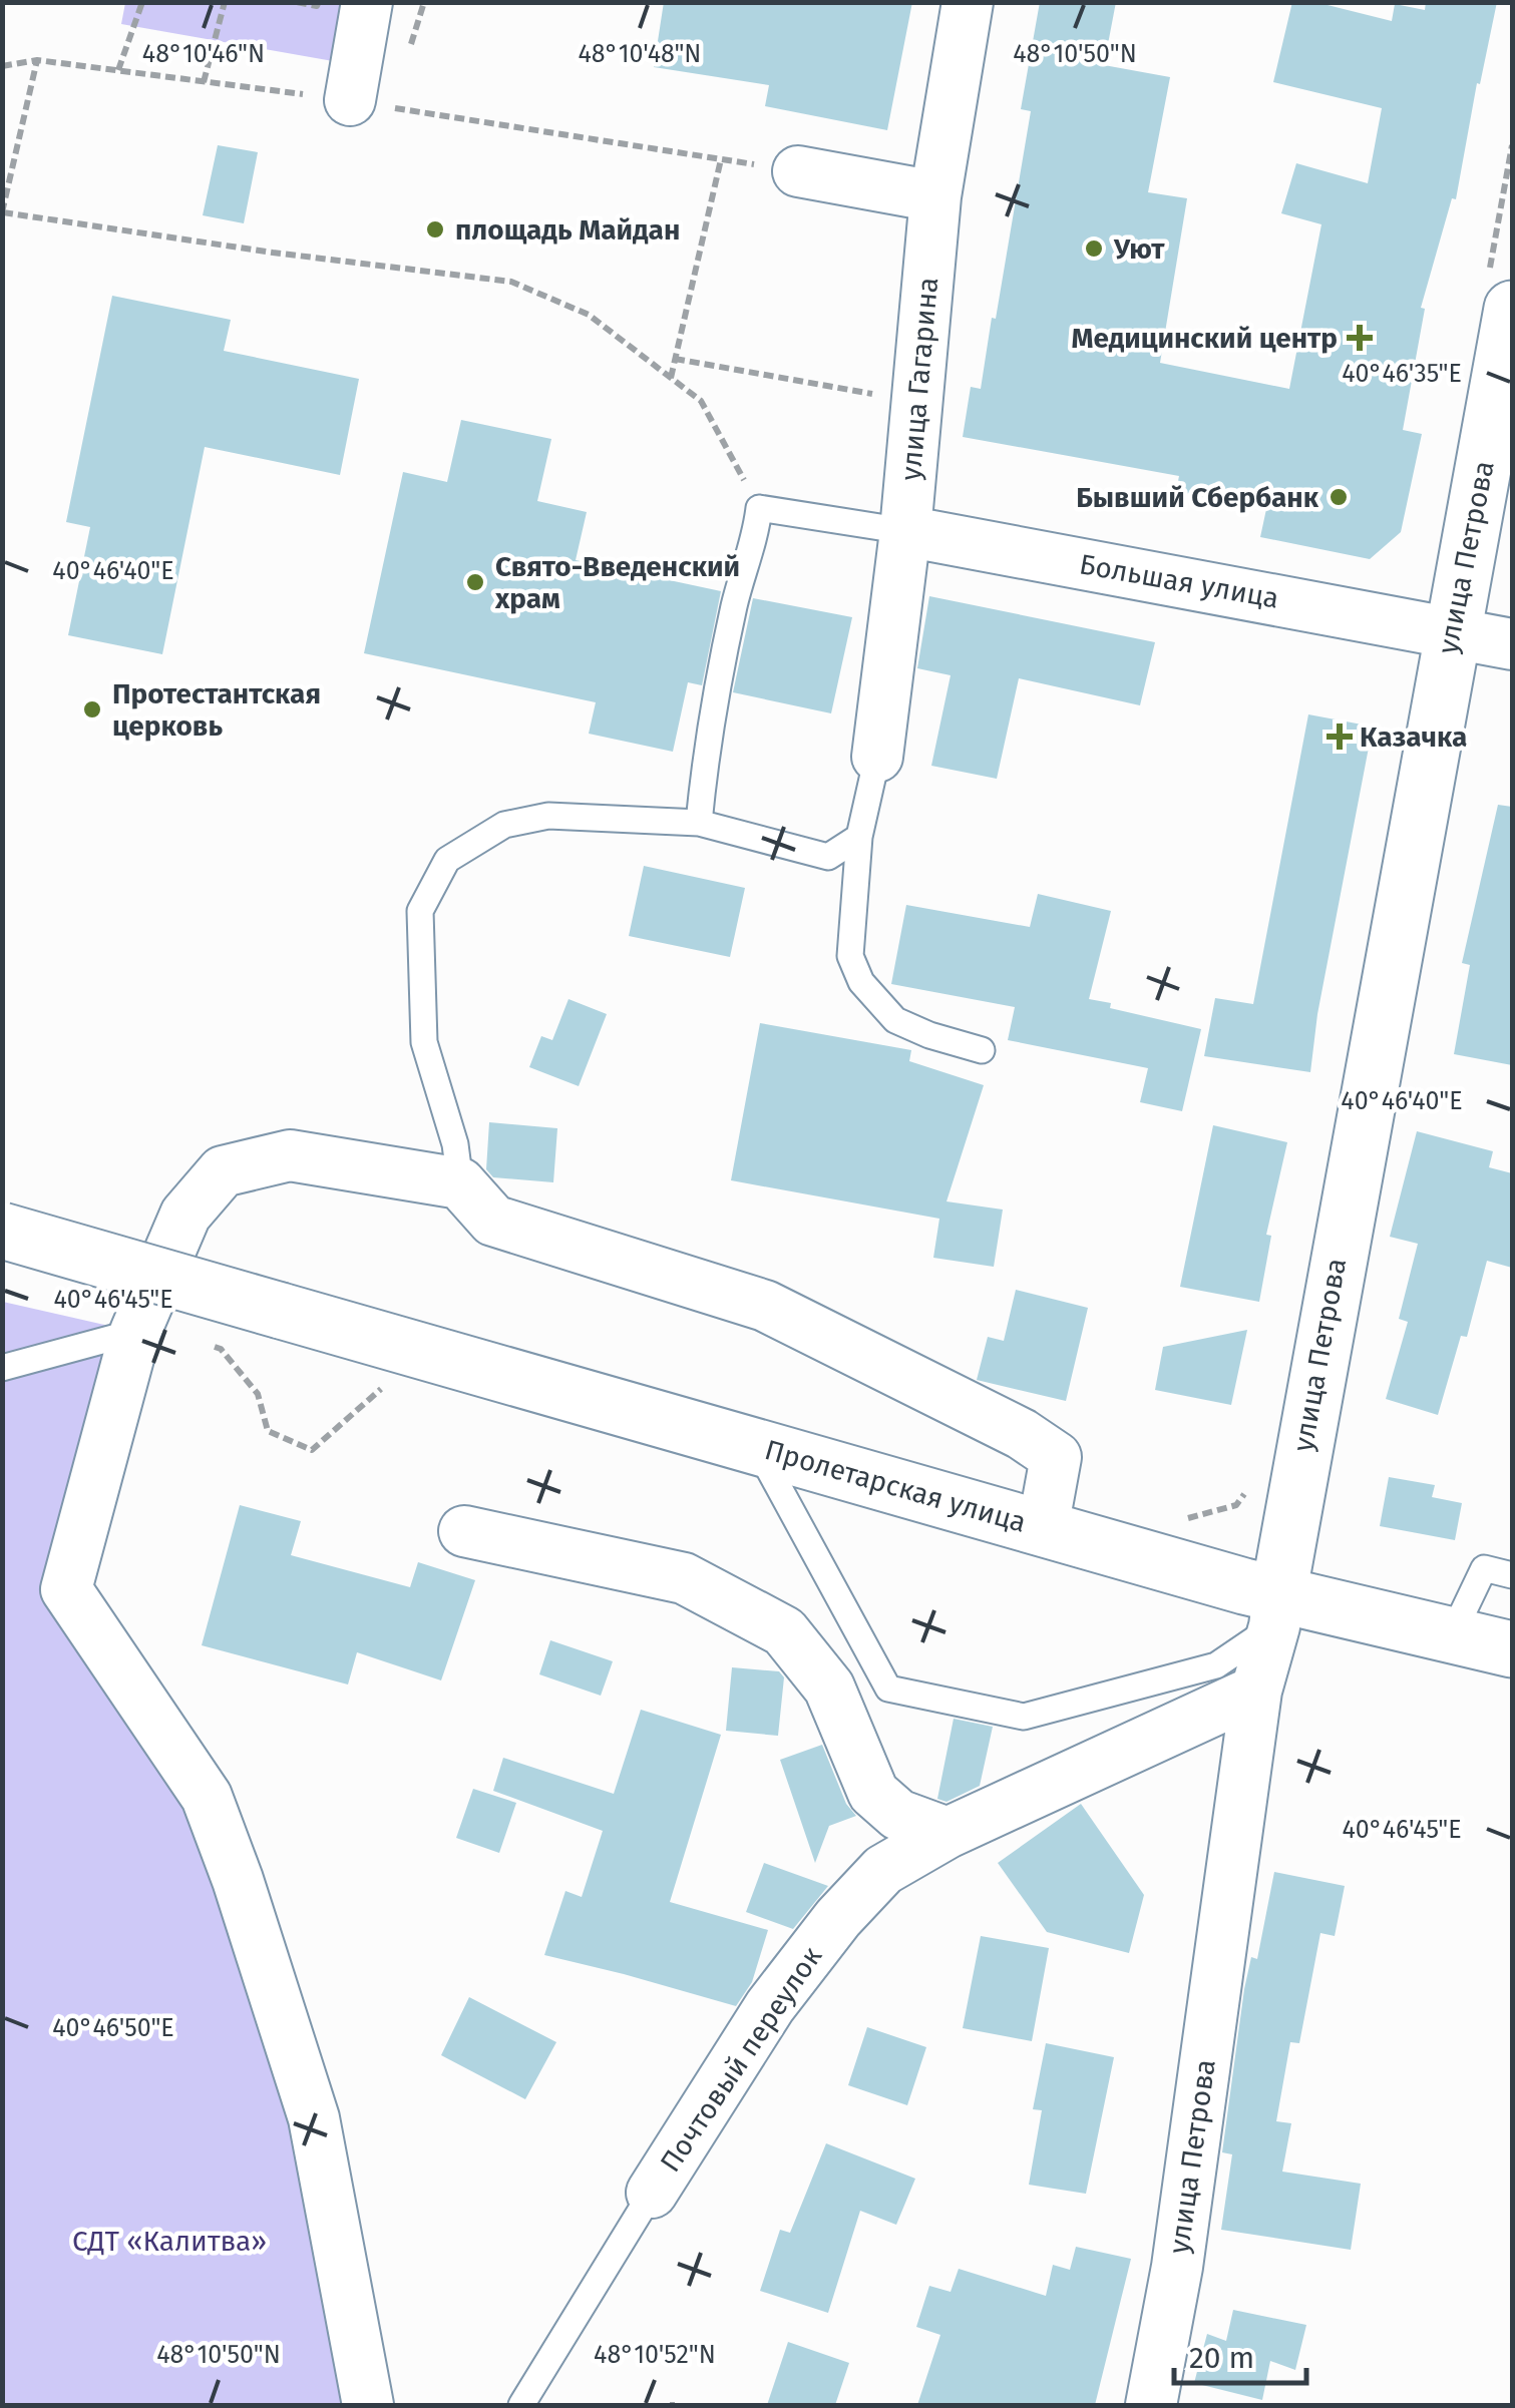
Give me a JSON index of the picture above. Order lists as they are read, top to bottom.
{
  "streets": {
    "main road": ["улица Петрова", "Пролетарская улица"],
    "street": ["улица Гагарина", "Большая улица", "Почтовый переулок"]
  },
  "crossings": [
    ["улица Гагарина", "Большая улица"],
    ["улица Петрова", "Большая улица"],
    ["улица Петрова", "Пролетарская улица"],
    ["улица Петрова", "Почтовый переулок"]
  ],
  "parks": ["СДТ «Калитва»"],
  "places": {
    "other": [
      "площадь Майдан",
      "Уют",
      "Бывший Сбербанк",
      "Свято-Введенский храм",
      "Протестантская церковь"
    ],
    "health": ["Медицинский центр", "Казачка"]
  },
  "scale_bar": "20 m",
  "coordinates": [
    "48°10'46\"N",
    "48°10'48\"N",
    "48°10'50\"N",
    "40°46'35\"E",
    "40°46'40\"E",
    "40°46'45\"E",
    "40°46'50\"E",
    "48°10'52\"N"
  ]
}
